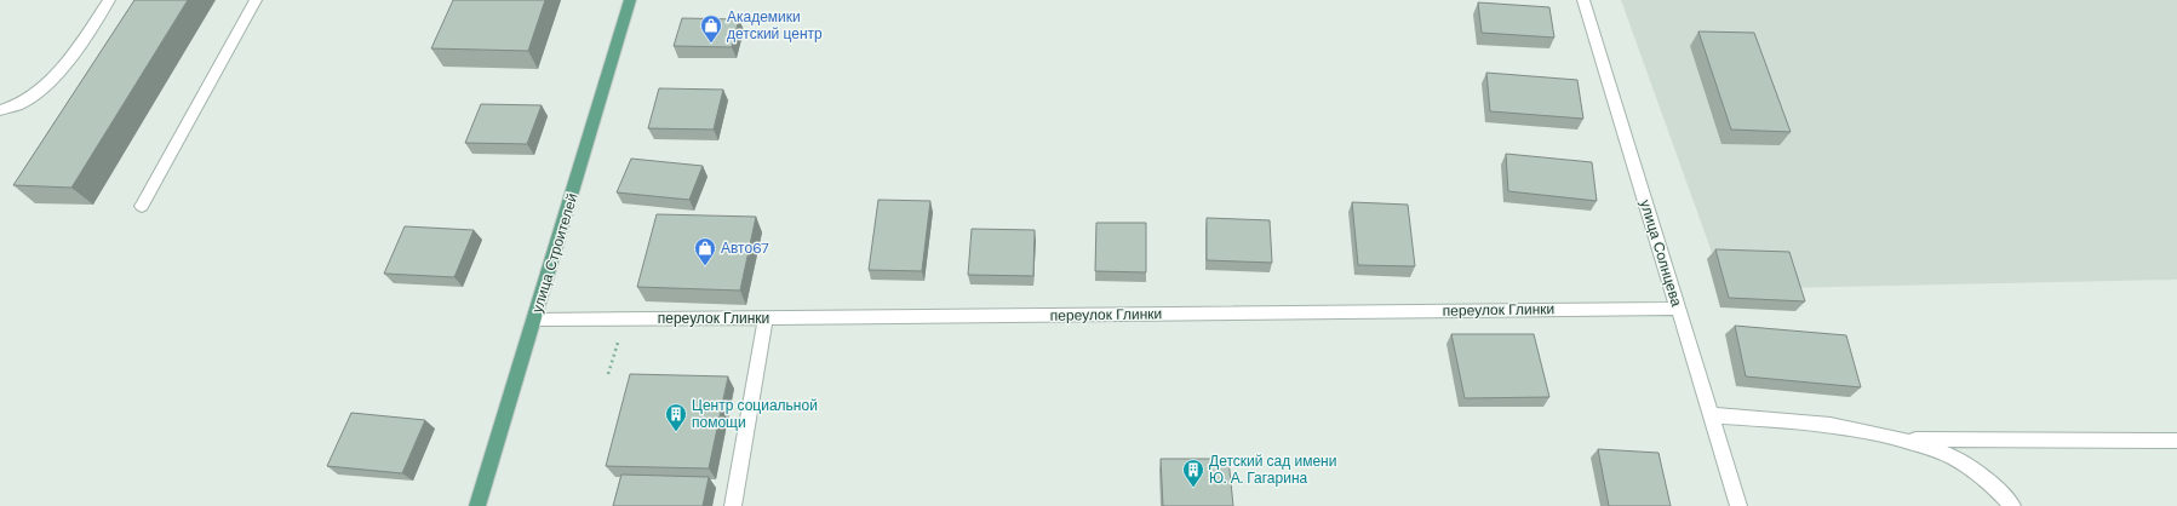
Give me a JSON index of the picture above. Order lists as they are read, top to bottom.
{
  "streets": {
    "main road": ["улица Строителей"],
    "street": ["улица Солнцева", "переулок Глинки"]
  },
  "crossings": [
    ["улица Строителей", "переулок Глинки"],
    ["улица Солнцева", "переулок Глинки"]
  ],
  "places": {
    "shop": ["Академики детский центр", "Авто67"],
    "building": ["Центр социальной помощи", "Детский сад имени Ю. А. Гагарина"]
  }
}
